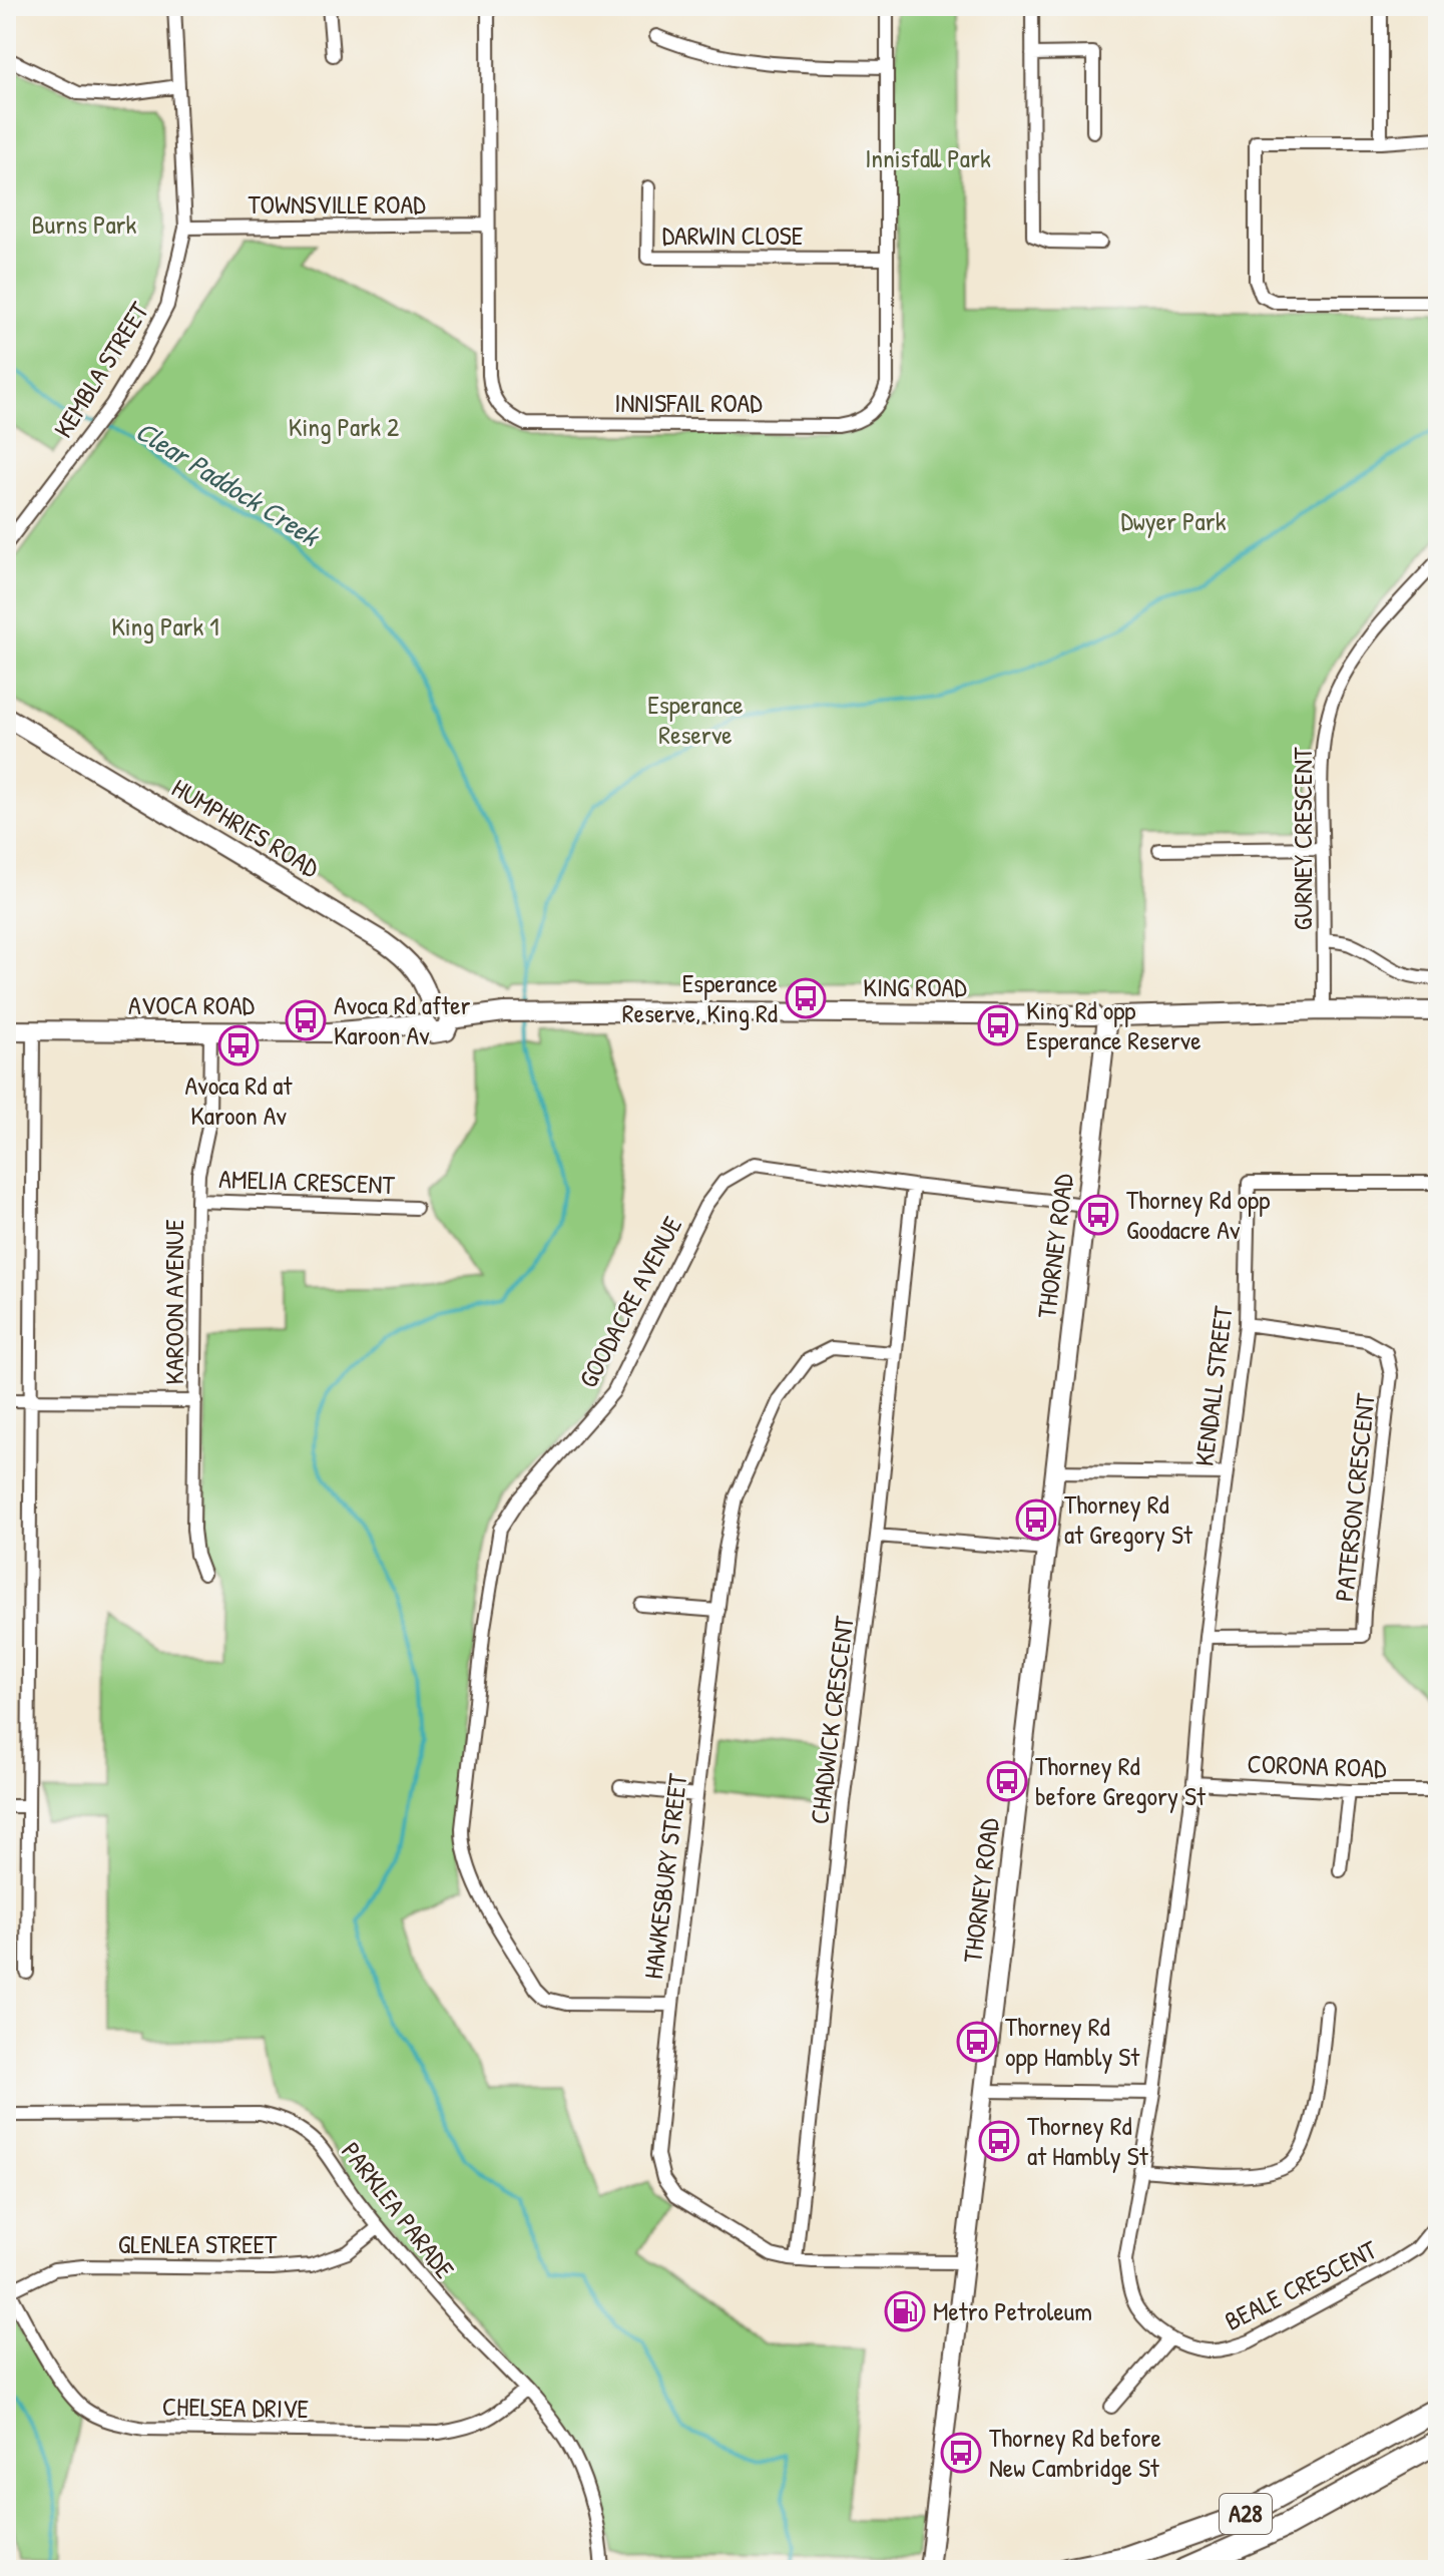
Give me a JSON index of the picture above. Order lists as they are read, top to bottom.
{
  "streets": {
    "highway": ["A28"],
    "street": [
      "TOWNSVILLE ROAD",
      "DARWIN CLOSE",
      "KEMBLA STREET",
      "INNISFAIL ROAD",
      "HUMPHRIES ROAD",
      "GURNEY CRESCENT",
      "KING ROAD",
      "AVOCA ROAD",
      "AMELIA CRESCENT",
      "THORNEY ROAD",
      "KAROON AVENUE",
      "GOODACRE AVENUE",
      "KENDALL STREET",
      "PATERSON CRESCENT",
      "CHADWICK CRESCENT",
      "CORONA ROAD",
      "HAWKESBURY STREET",
      "PARKLEA PARADE",
      "GLENLEA STREET",
      "BEALE CRESCENT",
      "CHELSEA DRIVE"
    ]
  },
  "crossings": [
    ["TOWNSVILLE ROAD", "KEMBLA STREET"],
    ["TOWNSVILLE ROAD", "INNISFAIL ROAD"],
    ["DARWIN CLOSE", "INNISFAIL ROAD"],
    ["HUMPHRIES ROAD", "KING ROAD"],
    ["HUMPHRIES ROAD", "AVOCA ROAD"],
    ["GURNEY CRESCENT", "KING ROAD"],
    ["KING ROAD", "AVOCA ROAD"],
    ["KING ROAD", "THORNEY ROAD"],
    ["AVOCA ROAD", "KAROON AVENUE"],
    ["AMELIA CRESCENT", "KAROON AVENUE"],
    ["THORNEY ROAD", "GOODACRE AVENUE"],
    ["THORNEY ROAD", "HAWKESBURY STREET"],
    ["GOODACRE AVENUE", "CHADWICK CRESCENT"],
    ["GOODACRE AVENUE", "HAWKESBURY STREET"],
    ["KENDALL STREET", "PATERSON CRESCENT"],
    ["KENDALL STREET", "CORONA ROAD"],
    ["KENDALL STREET", "BEALE CRESCENT"],
    ["CHADWICK CRESCENT", "HAWKESBURY STREET"],
    ["CORONA ROAD", "BEALE CRESCENT"],
    ["PARKLEA PARADE", "GLENLEA STREET"],
    ["PARKLEA PARADE", "CHELSEA DRIVE"],
    ["GLENLEA STREET", "CHELSEA DRIVE"]
  ],
  "water": ["Clear Paddock Creek"],
  "parks": [
    "Innisfall Park",
    "Burns Park",
    "King Park 2",
    "Dwyer Park",
    "King Park 1",
    "Esperance Reserve"
  ],
  "places": {
    "bus stop": [
      "Esperance Reserve, King Rd",
      "Avoca Rd after Karoon Av",
      "King Rd opp Esperance Reserve",
      "Avoca Rd at Karoon Av",
      "Thorney Rd opp Goodacre Av",
      "Thorney Rd at Gregory St",
      "Thorney Rd before Gregory St",
      "Thorney Rd opp Hambly St",
      "Thorney Rd at Hambly St",
      "Thorney Rd before New Cambridge St"
    ],
    "fuel station": ["Metro Petroleum"]
  }
}
